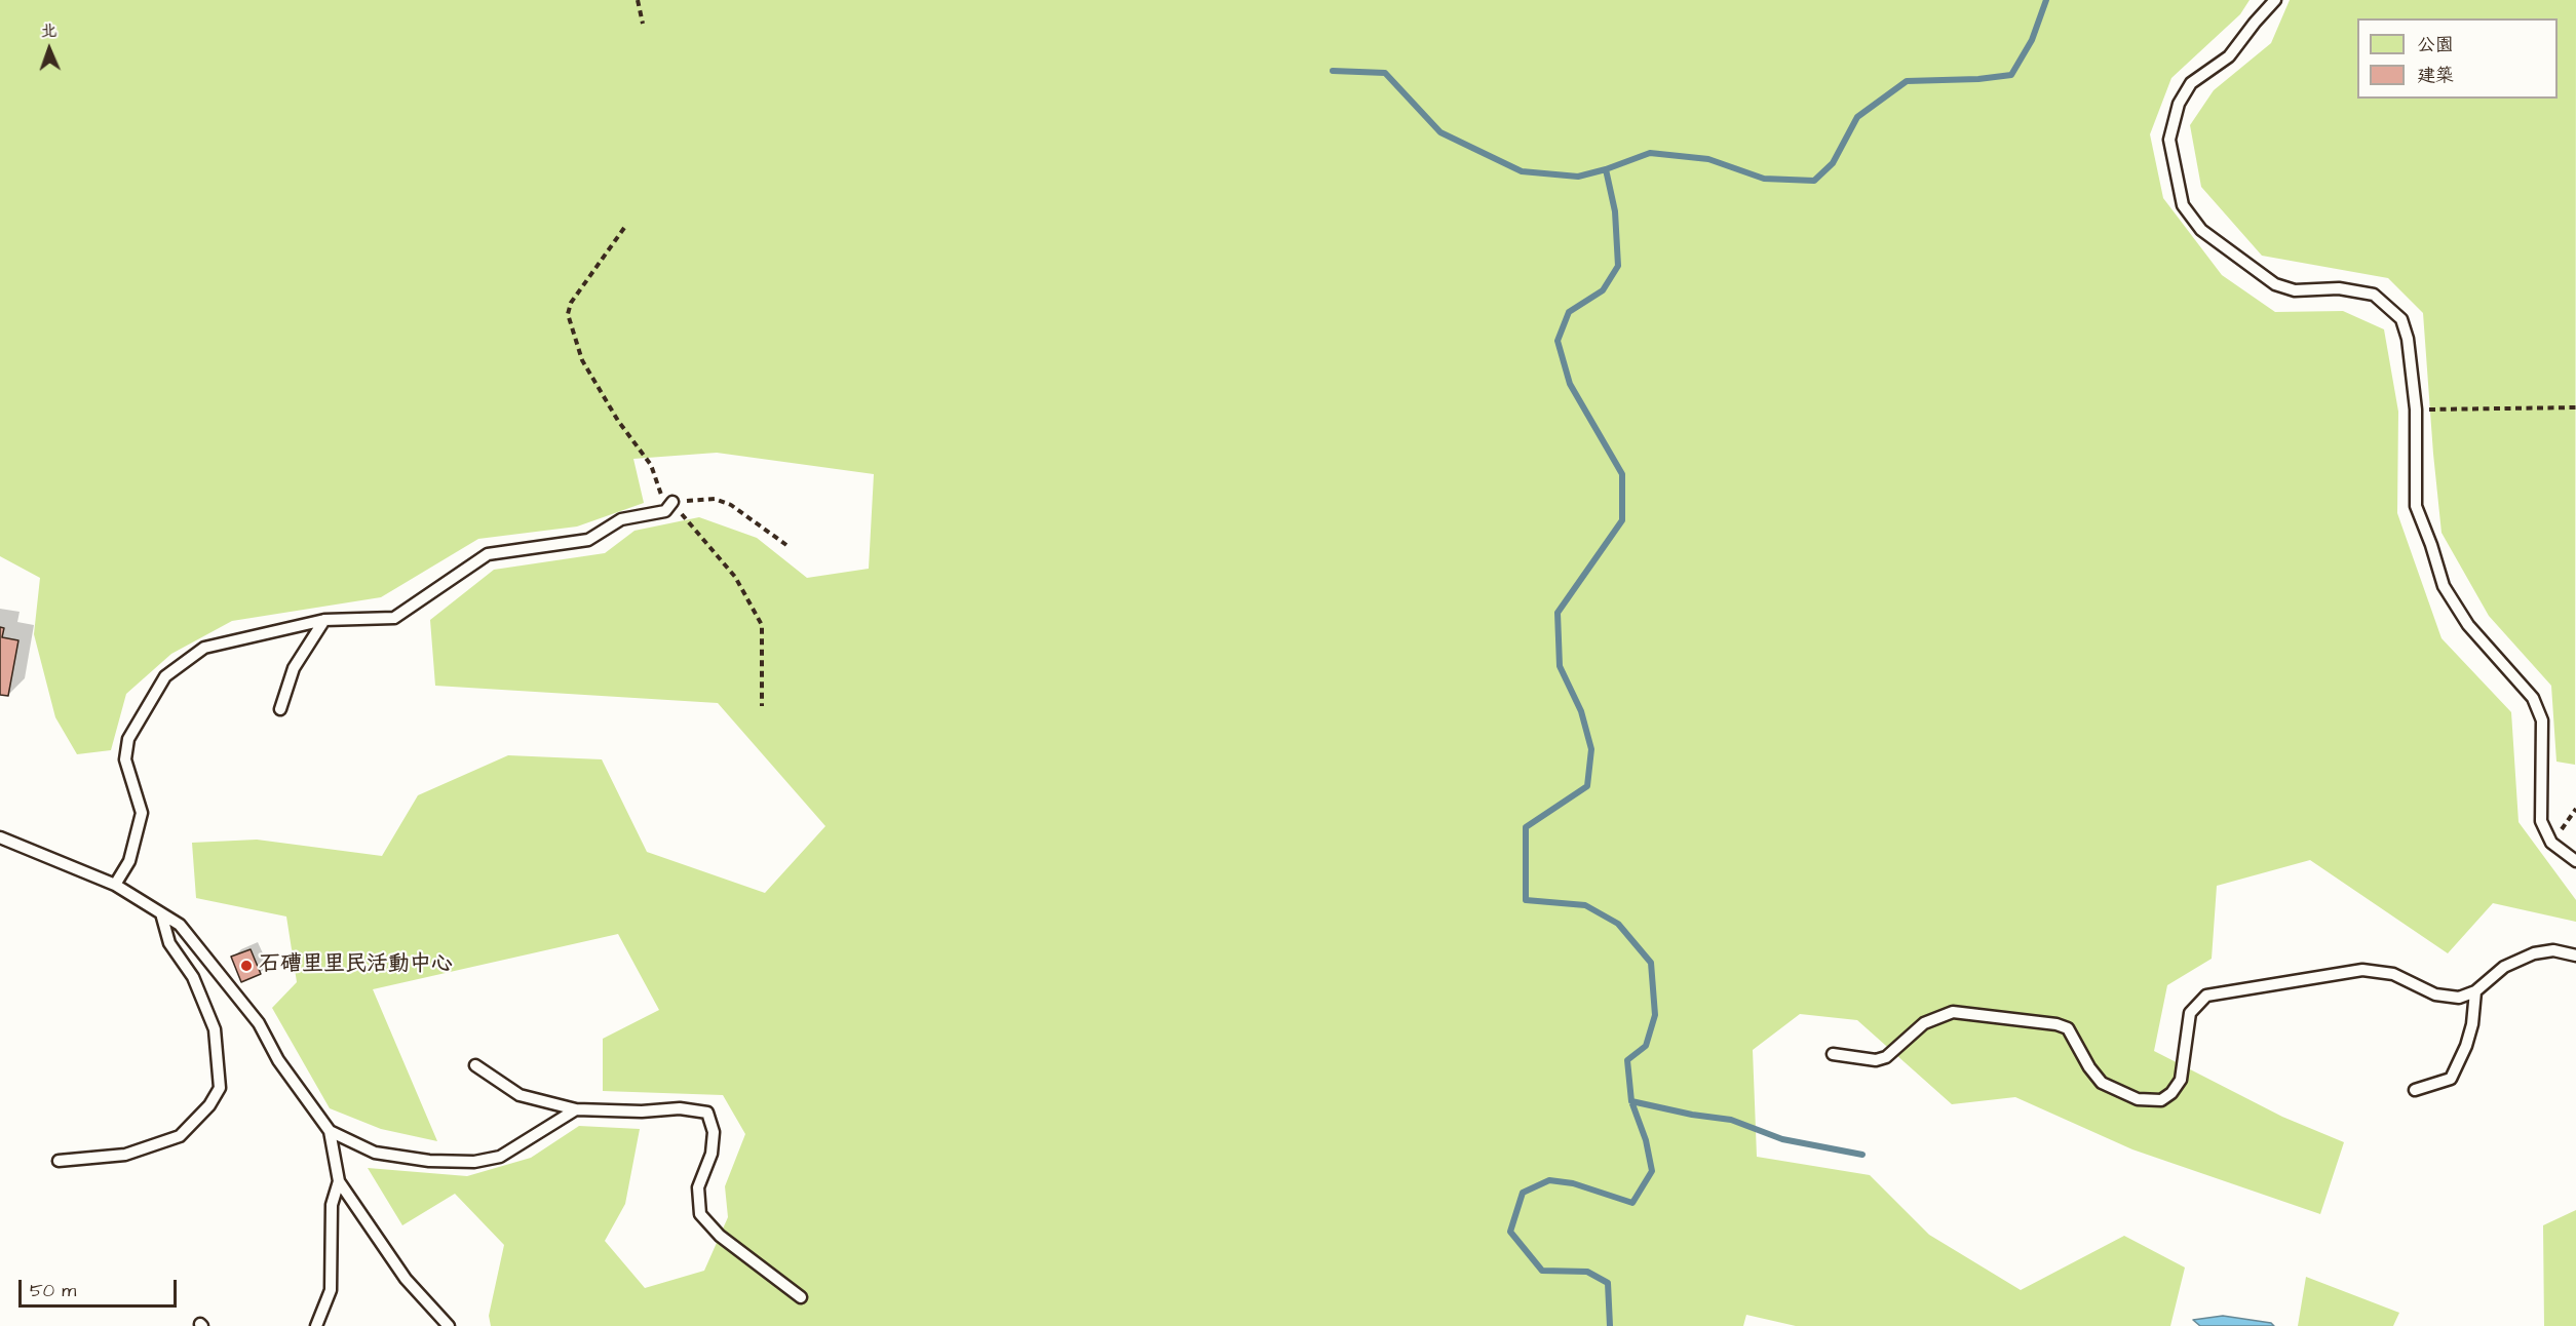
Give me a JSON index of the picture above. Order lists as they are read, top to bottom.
{
  "places": ["石𥕢里里民活動中心"],
  "legend": ["公園", "建築"],
  "scale_bar": "50 m",
  "north": "top"
}
